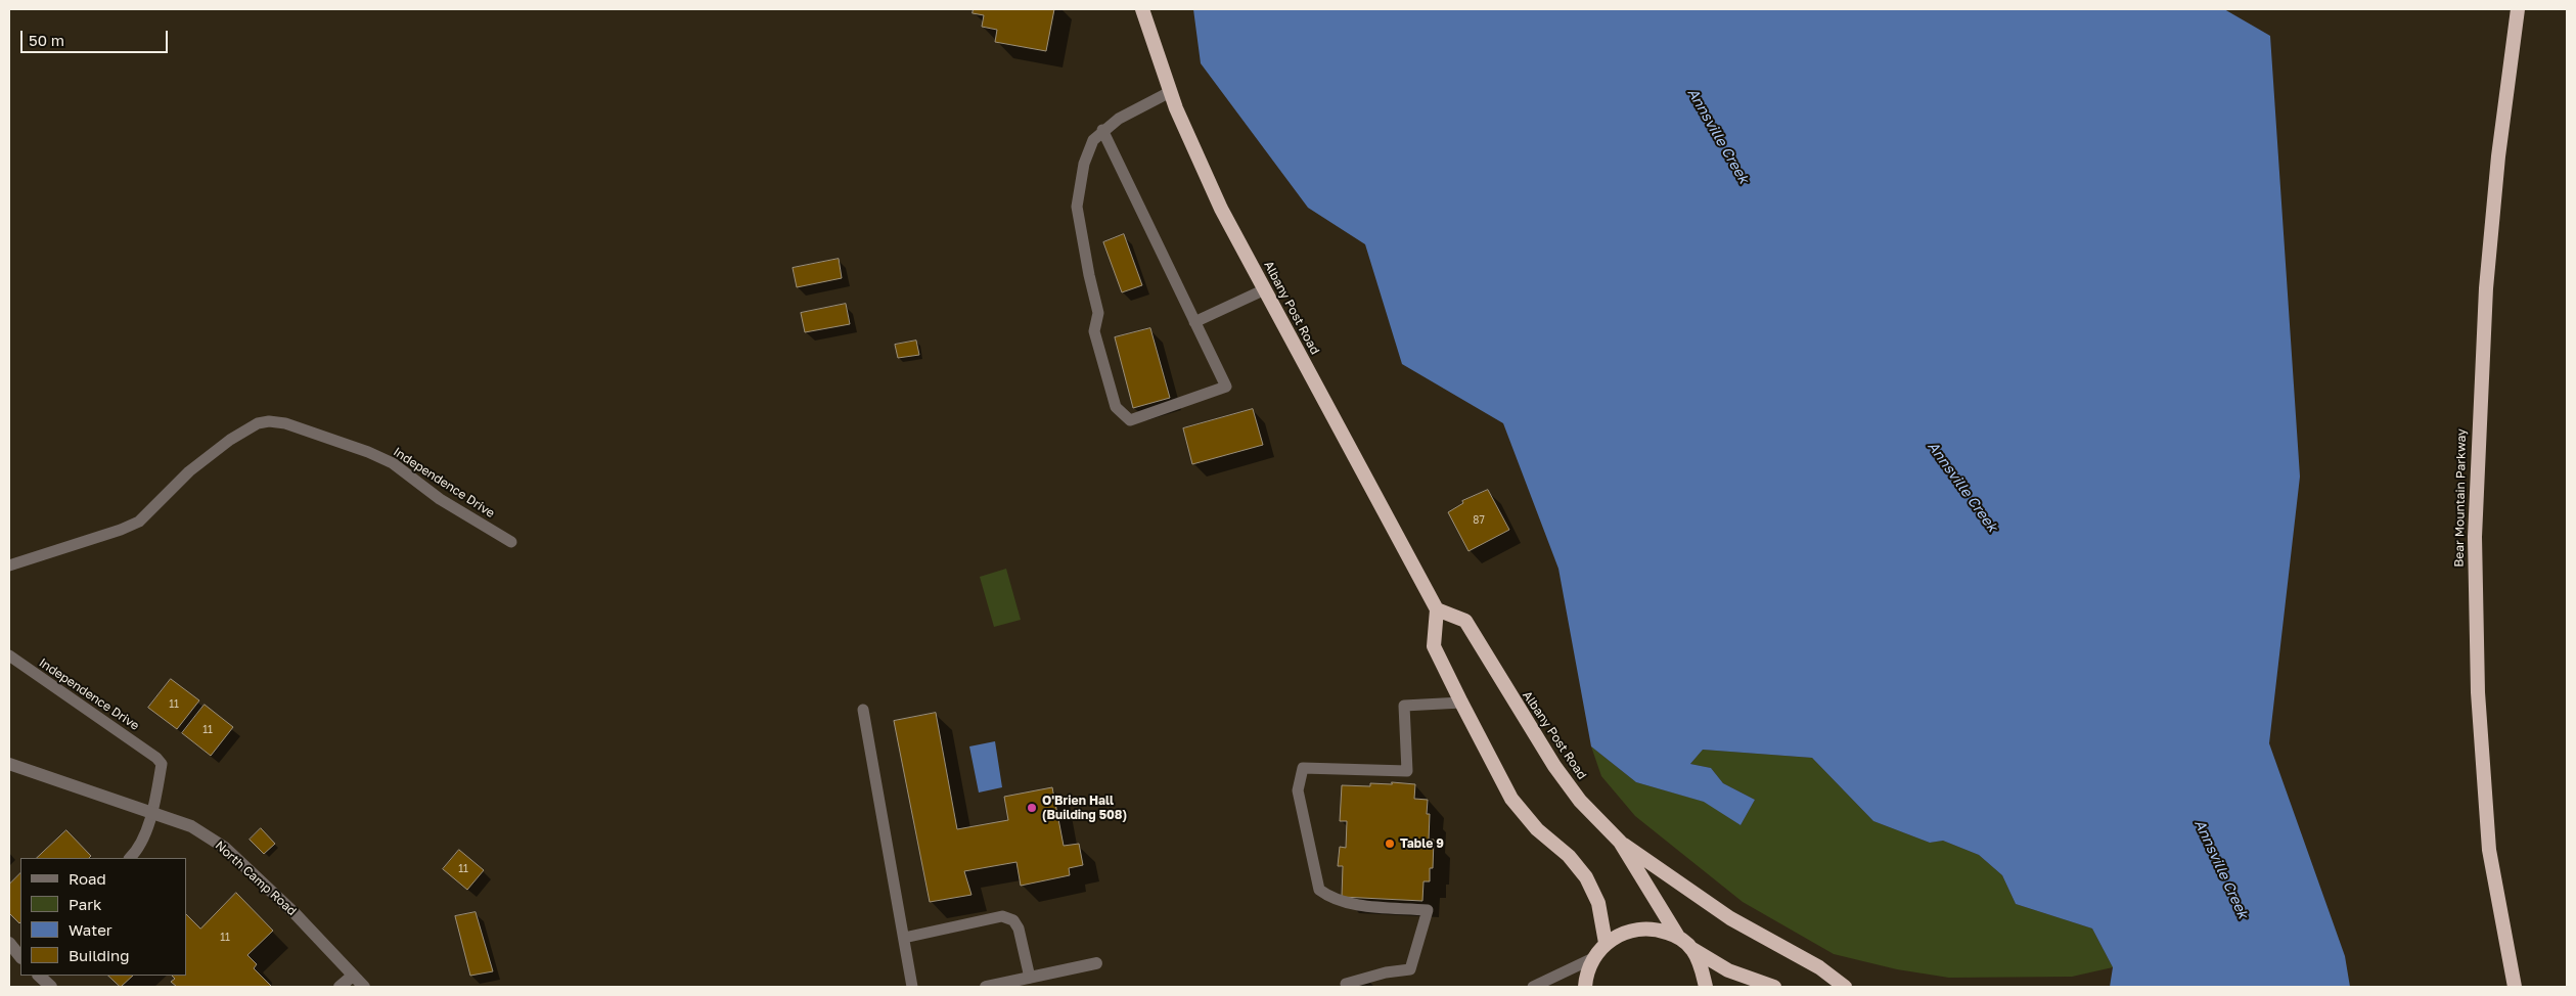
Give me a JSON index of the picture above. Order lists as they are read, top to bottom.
{
  "streets": {
    "highway": ["Albany Post Road", "Bear Mountain Parkway"],
    "street": ["North Camp Road"],
    "lane": ["Independence Drive"]
  },
  "crossings": [
    ["Independence Drive", "North Camp Road"]
  ],
  "water": ["Annsville Creek"],
  "places": ["O'Brien Hall (Building 508)", "Table 9"],
  "house_numbers": [
    "87",
    "11",
    "11",
    "11",
    "11"
  ],
  "legend": [
    "Road",
    "Park",
    "Water",
    "Building"
  ],
  "scale_bar": "50 m"
}
